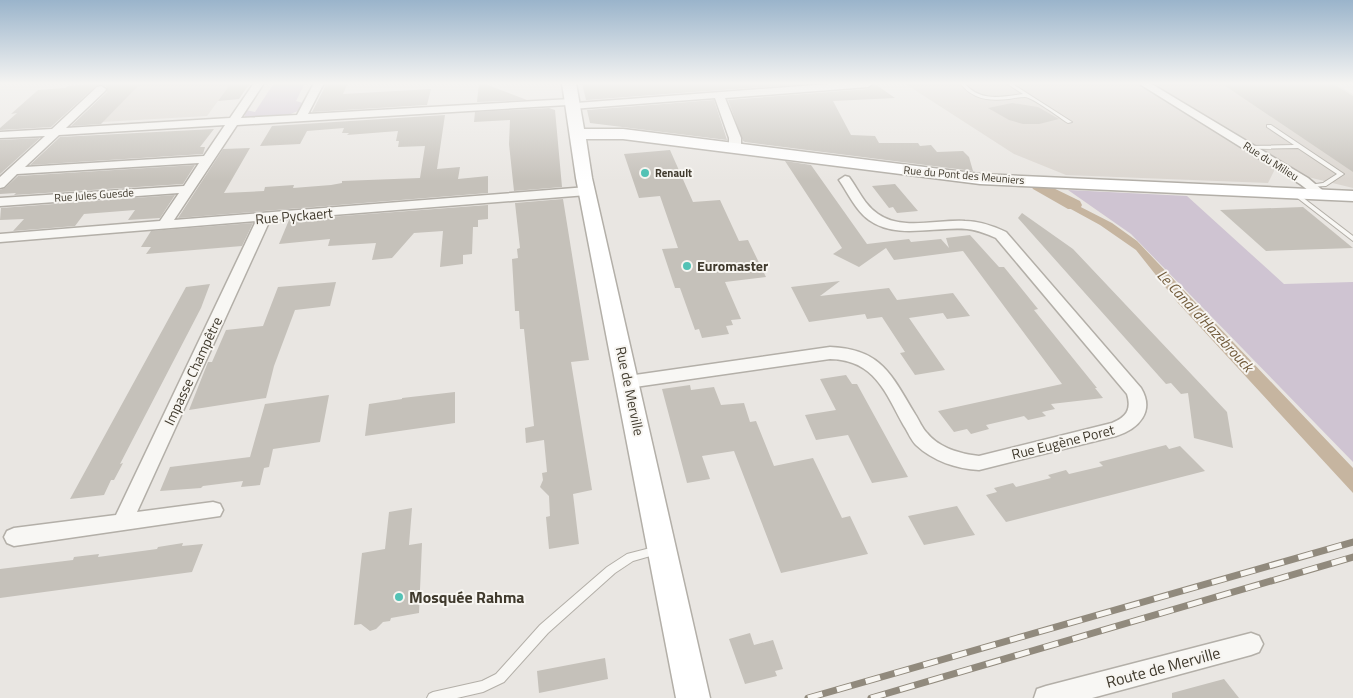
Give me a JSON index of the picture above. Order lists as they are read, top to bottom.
{
  "streets": {
    "street": [
      "Rue du Milieu",
      "Rue du Pont des Meuniers",
      "Rue Jules Guesde",
      "Rue Pyckaert",
      "Impasse Champêtre",
      "Rue de Merville",
      "Rue Eugène Poret",
      "Route de Merville"
    ]
  },
  "crossings": [
    ["Rue du Milieu", "Rue du Pont des Meuniers"],
    ["Rue du Pont des Meuniers", "Rue de Merville"],
    ["Rue Pyckaert", "Impasse Champêtre"],
    ["Rue Pyckaert", "Rue de Merville"],
    ["Rue de Merville", "Rue Eugène Poret"]
  ],
  "water": ["Le Canal d'Hazebrouck"],
  "places": ["Renault", "Euromaster", "Mosquée Rahma"]
}
